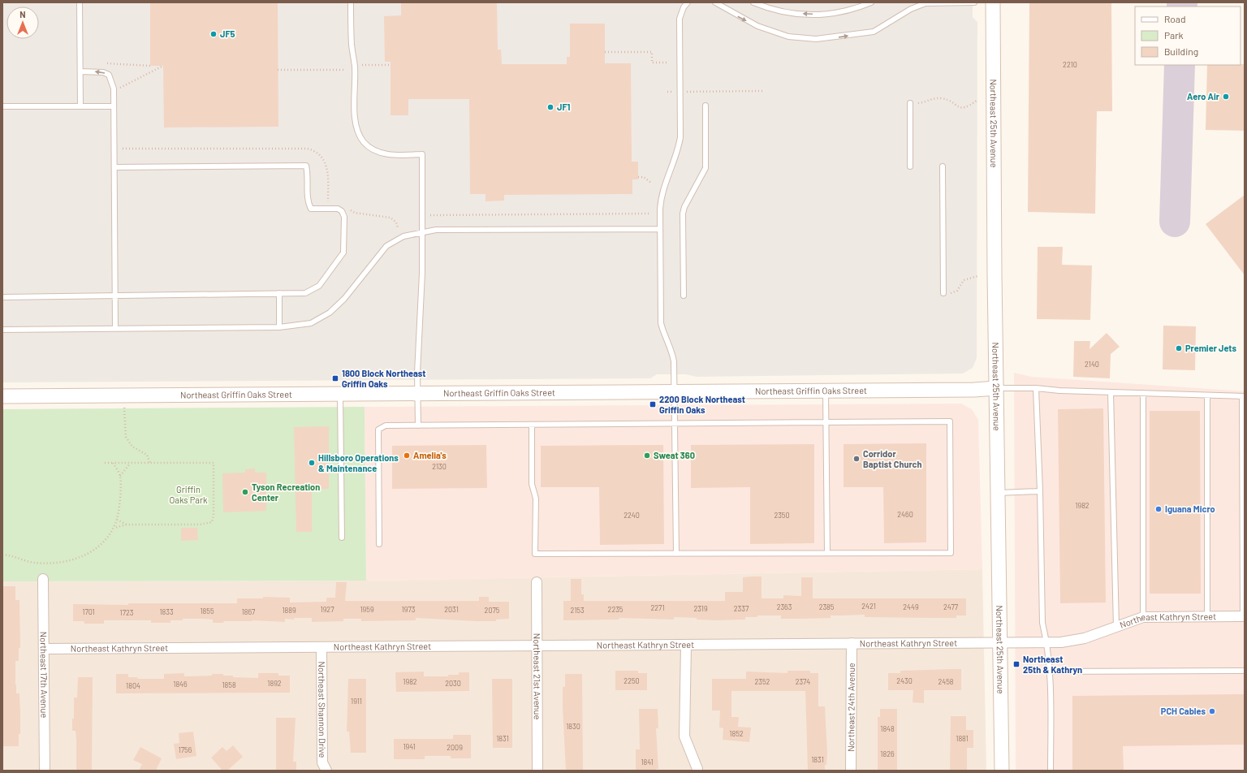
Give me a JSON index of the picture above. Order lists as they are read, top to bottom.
{
  "streets": {
    "street": [
      "Northeast 25th Avenue",
      "Northeast Griffin Oaks Street",
      "Northeast Kathryn Street",
      "Northeast 17th Avenue",
      "Northeast 21st Avenue",
      "Northeast 24th Avenue",
      "Northeast Shannon Drive"
    ]
  },
  "crossings": [
    ["Northeast 25th Avenue", "Northeast Griffin Oaks Street"],
    ["Northeast 25th Avenue", "Northeast Kathryn Street"],
    ["Northeast Kathryn Street", "Northeast 17th Avenue"],
    ["Northeast Kathryn Street", "Northeast 21st Avenue"],
    ["Northeast Kathryn Street", "Northeast 24th Avenue"],
    ["Northeast Kathryn Street", "Northeast Shannon Drive"]
  ],
  "parks": ["Griffin Oaks Park"],
  "places": {
    "other": [
      "JF5",
      "Aero Air",
      "JF1",
      "Premier Jets",
      "Amelia's",
      "Sweat 360",
      "Corridor Baptist Church",
      "Hillsboro Operations & Maintenance",
      "Tyson Recreation Center",
      "Iguana Micro",
      "PCH Cables"
    ],
    "transit": ["1800 Block Northeast Griffin Oaks", "2200 Block Northeast Griffin Oaks", "Northeast 25th & Kathryn"]
  },
  "house_numbers": [
    "2210",
    "2140",
    "2130",
    "1982",
    "2460",
    "2240",
    "2350",
    "2421",
    "2363",
    "2385",
    "2449",
    "2477",
    "2271",
    "2319",
    "2337",
    "1927",
    "1959",
    "1973",
    "2031",
    "2235",
    "1889",
    "2075",
    "2153",
    "1855",
    "1701",
    "1833",
    "1867",
    "1723",
    "2250",
    "2430",
    "1982",
    "2352",
    "2374",
    "2458",
    "1892",
    "2030",
    "1846",
    "1858",
    "1804",
    "1911",
    "1830",
    "1848",
    "1852",
    "1831",
    "1881",
    "1941",
    "2009",
    "1756",
    "1826",
    "1831",
    "1841"
  ],
  "legend": ["Road", "Park", "Building"],
  "north": "top"
}
